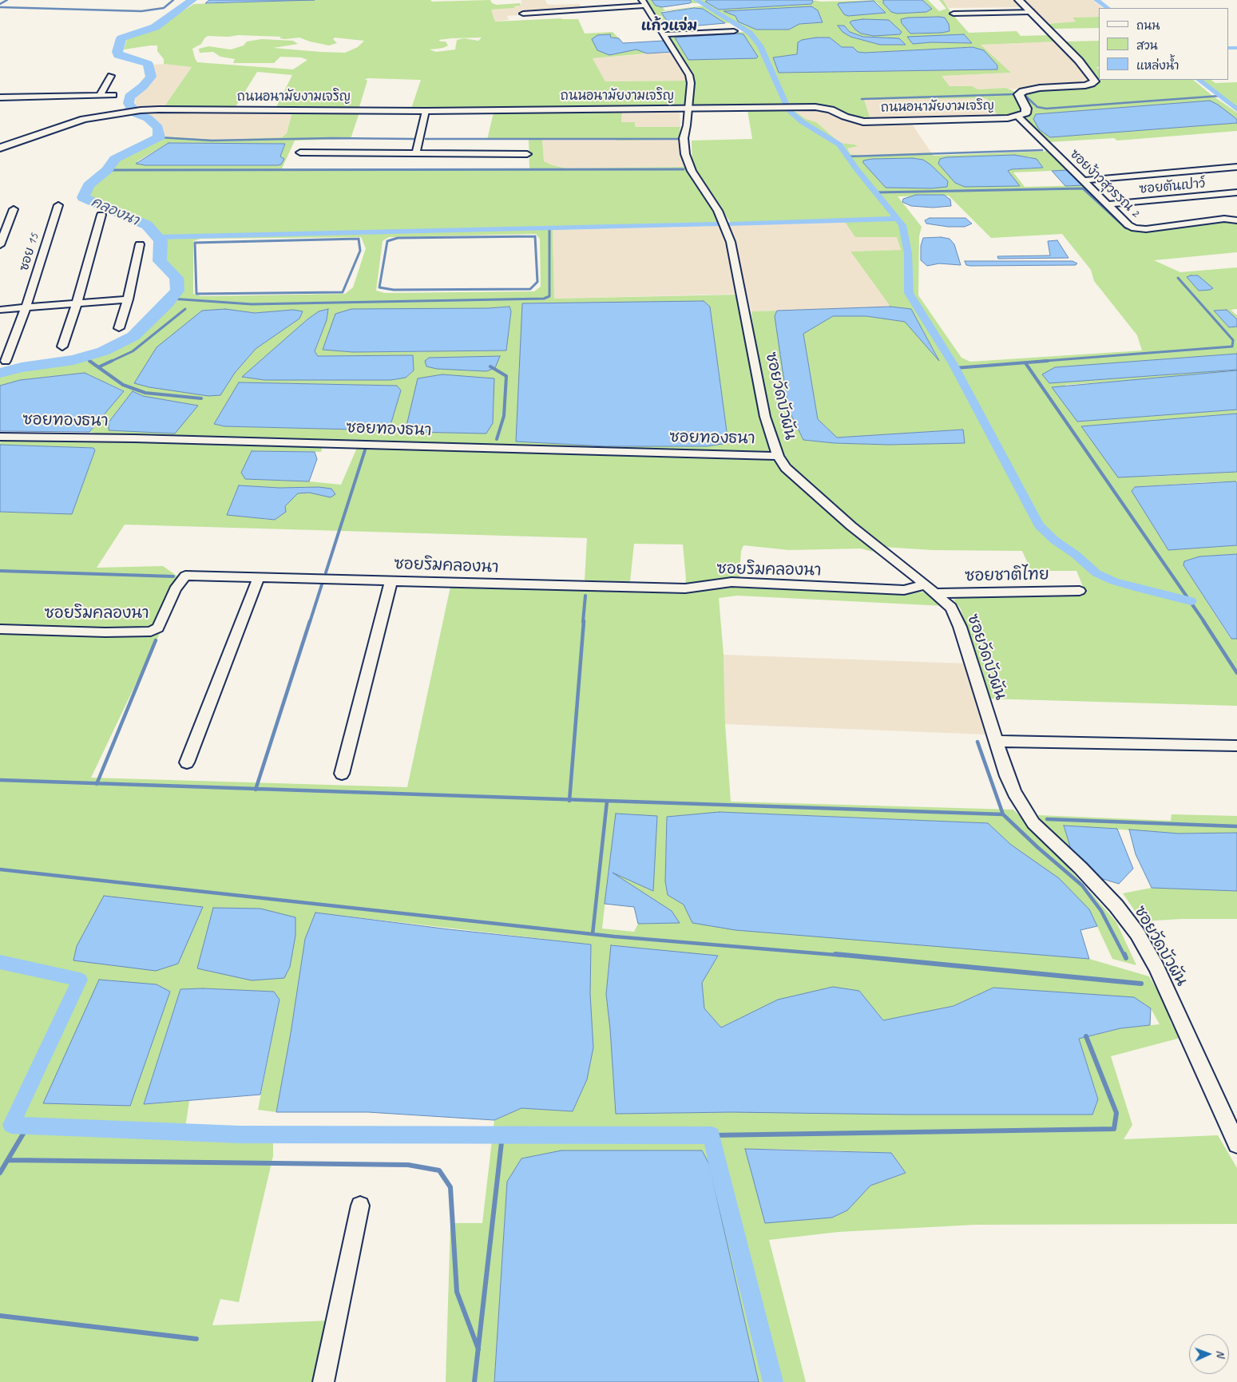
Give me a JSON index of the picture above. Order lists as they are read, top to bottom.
{
  "streets": {
    "street": [
      "ถนนอนามัยงามเจริญ",
      "ซอยง้าวสุวรรณ 2",
      "ซอยตันเปาว์",
      "ซอย 15",
      "ซอยวัดบัวผัน",
      "ซอยทองธนา",
      "ซอยริมคลองนา",
      "ซอยชาติไทย"
    ]
  },
  "crossings": [
    ["ถนนอนามัยงามเจริญ", "ซอยง้าวสุวรรณ 2"],
    ["ถนนอนามัยงามเจริญ", "ซอยวัดบัวผัน"],
    ["ซอยง้าวสุวรรณ 2", "ซอยตันเปาว์"],
    ["ซอยวัดบัวผัน", "ซอยทองธนา"],
    ["ซอยวัดบัวผัน", "ซอยริมคลองนา"],
    ["ซอยวัดบัวผัน", "ซอยชาติไทย"]
  ],
  "districts": ["แก้วแจ่ม"],
  "water": ["คลองนา"],
  "legend": ["ถนน", "สวน", "แหล่งน้ำ"],
  "north": "right"
}
